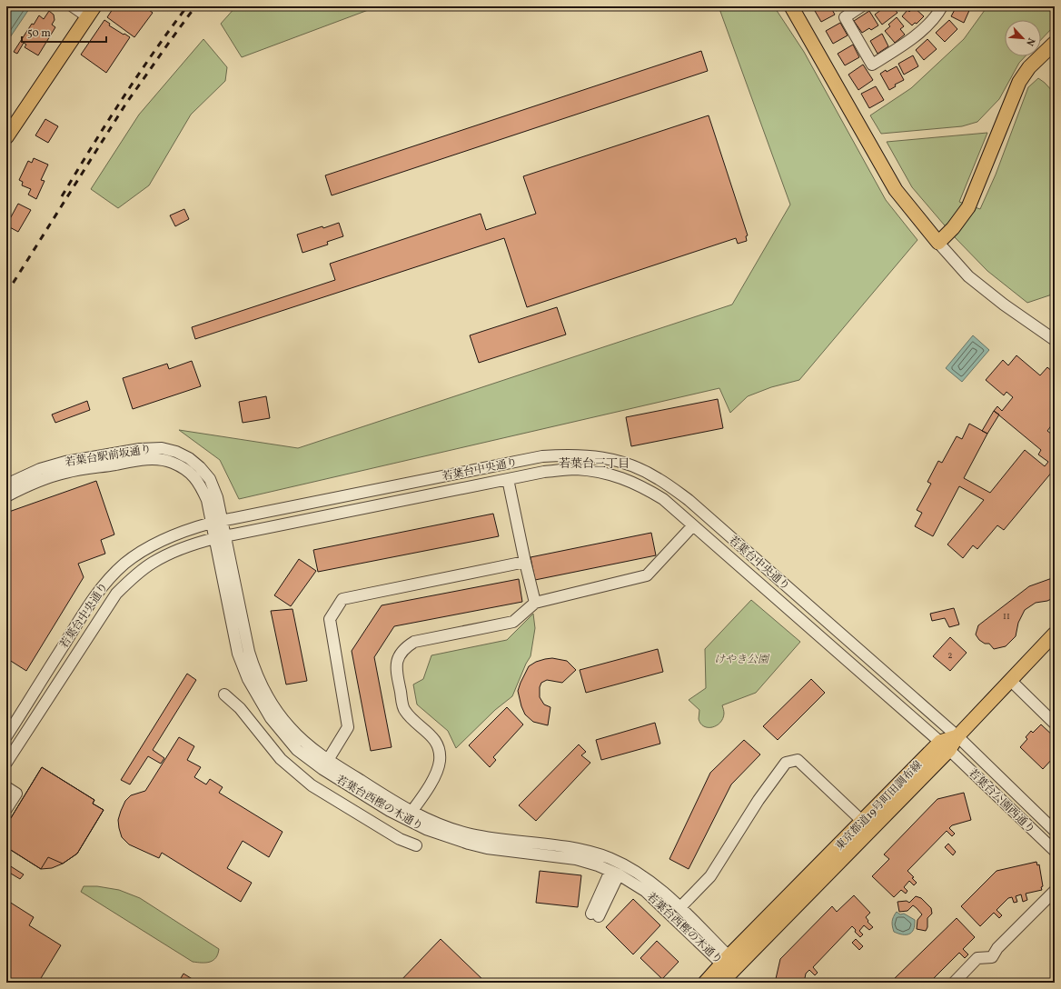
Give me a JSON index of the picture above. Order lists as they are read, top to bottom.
{
  "streets": {
    "main road": ["東京都道19号町田調布線"],
    "street": [
      "若葉台駅前坂通り",
      "若葉台中央通り",
      "若葉台公園西通り",
      "若葉台西樫の木通り"
    ]
  },
  "crossings": [
    ["若葉台駅前坂通り", "若葉台中央通り"],
    ["若葉台駅前坂通り", "若葉台西樫の木通り"],
    ["若葉台中央通り", "若葉台公園西通り"],
    ["若葉台中央通り", "若葉台西樫の木通り"],
    ["若葉台中央通り", "東京都道19号町田調布線"],
    ["若葉台公園西通り", "東京都道19号町田調布線"],
    ["若葉台西樫の木通り", "東京都道19号町田調布線"]
  ],
  "districts": ["若葉台三丁目"],
  "parks": ["けやき公園"],
  "house_numbers": ["11", "2"],
  "scale_bar": "50 m",
  "north": "bottom right"
}
